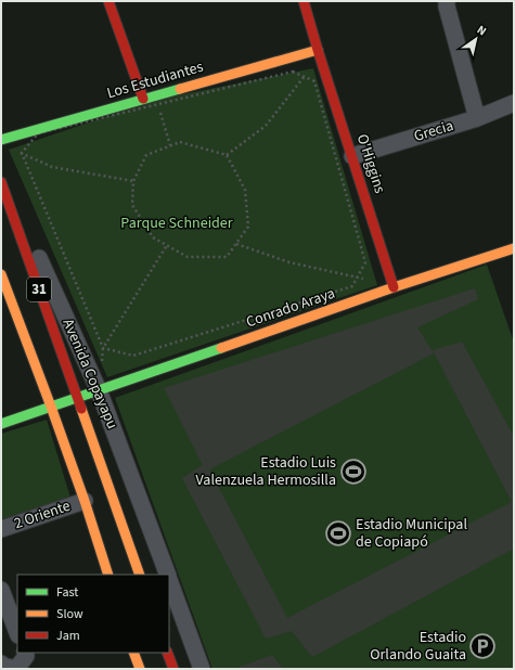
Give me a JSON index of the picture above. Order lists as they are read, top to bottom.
{
  "streets": {
    "main road": [
      "Los Estudiantes",
      "O'Higgins",
      "31",
      "Conrado Araya",
      "Avenida Copayapu"
    ],
    "street": ["Grecia", "2 Oriente"]
  },
  "crossings": [
    ["Los Estudiantes", "O'Higgins"],
    ["Grecia", "O'Higgins"],
    ["O'Higgins", "Conrado Araya"],
    ["31", "Conrado Araya"],
    ["31", "2 Oriente"],
    ["Conrado Araya", "Avenida Copayapu"]
  ],
  "parks": ["Parque Schneider"],
  "places": {
    "sports": ["Estadio Luis Valenzuela Hermosilla", "Estadio Municipal de Copiapó"],
    "parking": ["Estadio Orlando Guaita"]
  },
  "legend": ["Fast", "Slow", "Jam"],
  "north": "top right"
}
